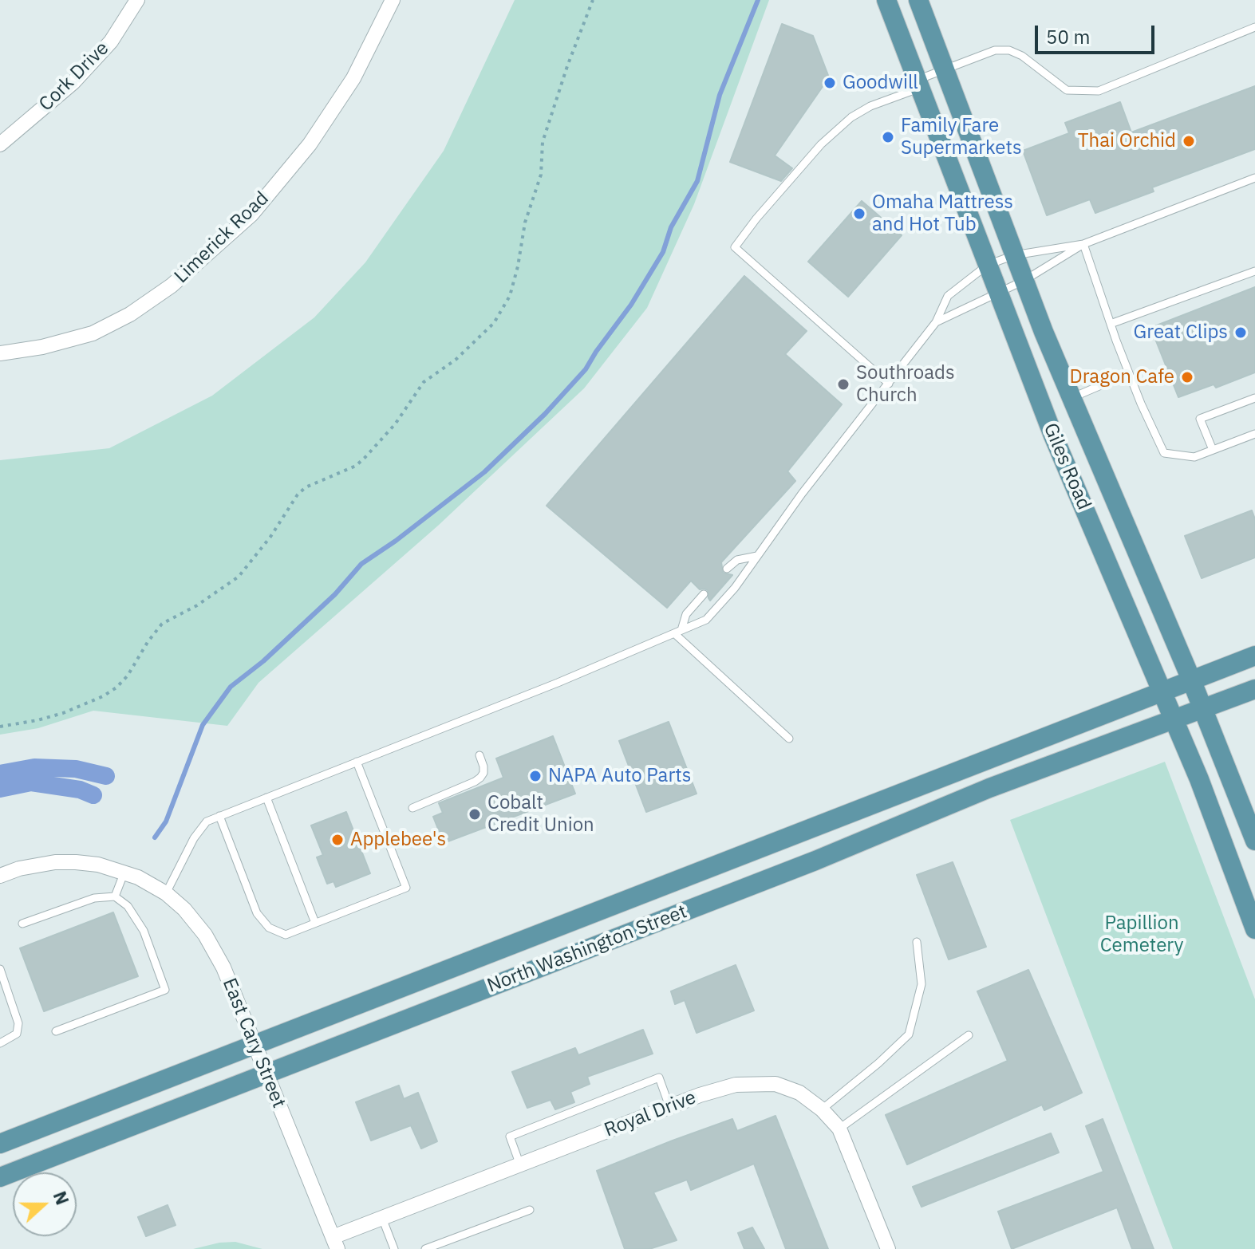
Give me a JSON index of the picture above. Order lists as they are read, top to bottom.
{
  "streets": {
    "main road": ["Giles Road", "North Washington Street"],
    "street": [
      "Cork Drive",
      "Limerick Road",
      "East Cary Street",
      "Royal Drive"
    ]
  },
  "crossings": [
    ["Giles Road", "North Washington Street"],
    ["North Washington Street", "East Cary Street"],
    ["East Cary Street", "Royal Drive"]
  ],
  "parks": ["Papillion Cemetery"],
  "places": [
    "Goodwill",
    "Family Fare Supermarkets",
    "Thai Orchid",
    "Omaha Mattress and Hot Tub",
    "Great Clips",
    "Dragon Cafe",
    "Southroads Church",
    "NAPA Auto Parts",
    "Cobalt Credit Union",
    "Applebee's"
  ],
  "scale_bar": "50 m",
  "north": "right"
}
